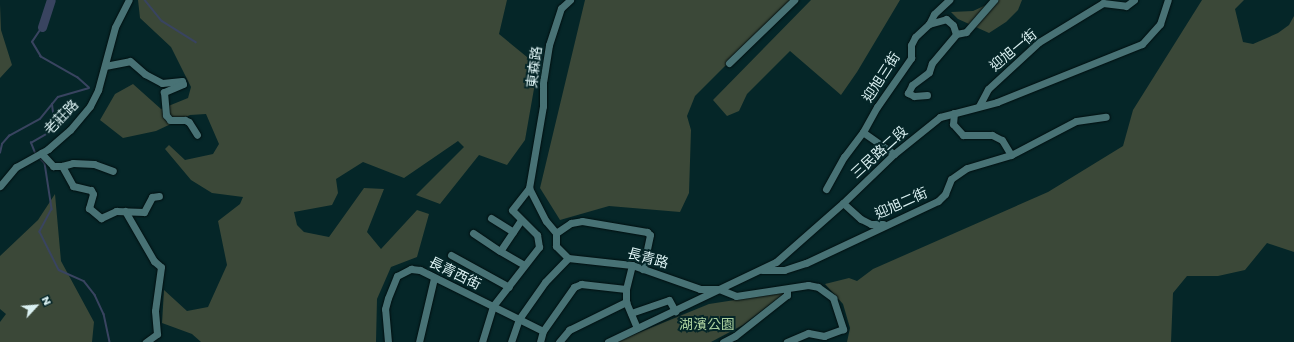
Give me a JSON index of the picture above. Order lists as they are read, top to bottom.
{
  "streets": {
    "street": [
      "迎旭一街",
      "東森路",
      "迎旭三街",
      "老莊路",
      "三民路二段",
      "迎旭二街",
      "長青路",
      "長青西街"
    ]
  },
  "crossings": [
    ["迎旭一街", "三民路二段"],
    ["三民路二段", "迎旭二街"],
    ["三民路二段", "長青路"]
  ],
  "parks": ["湖濱公園"],
  "north": "top right"
}
